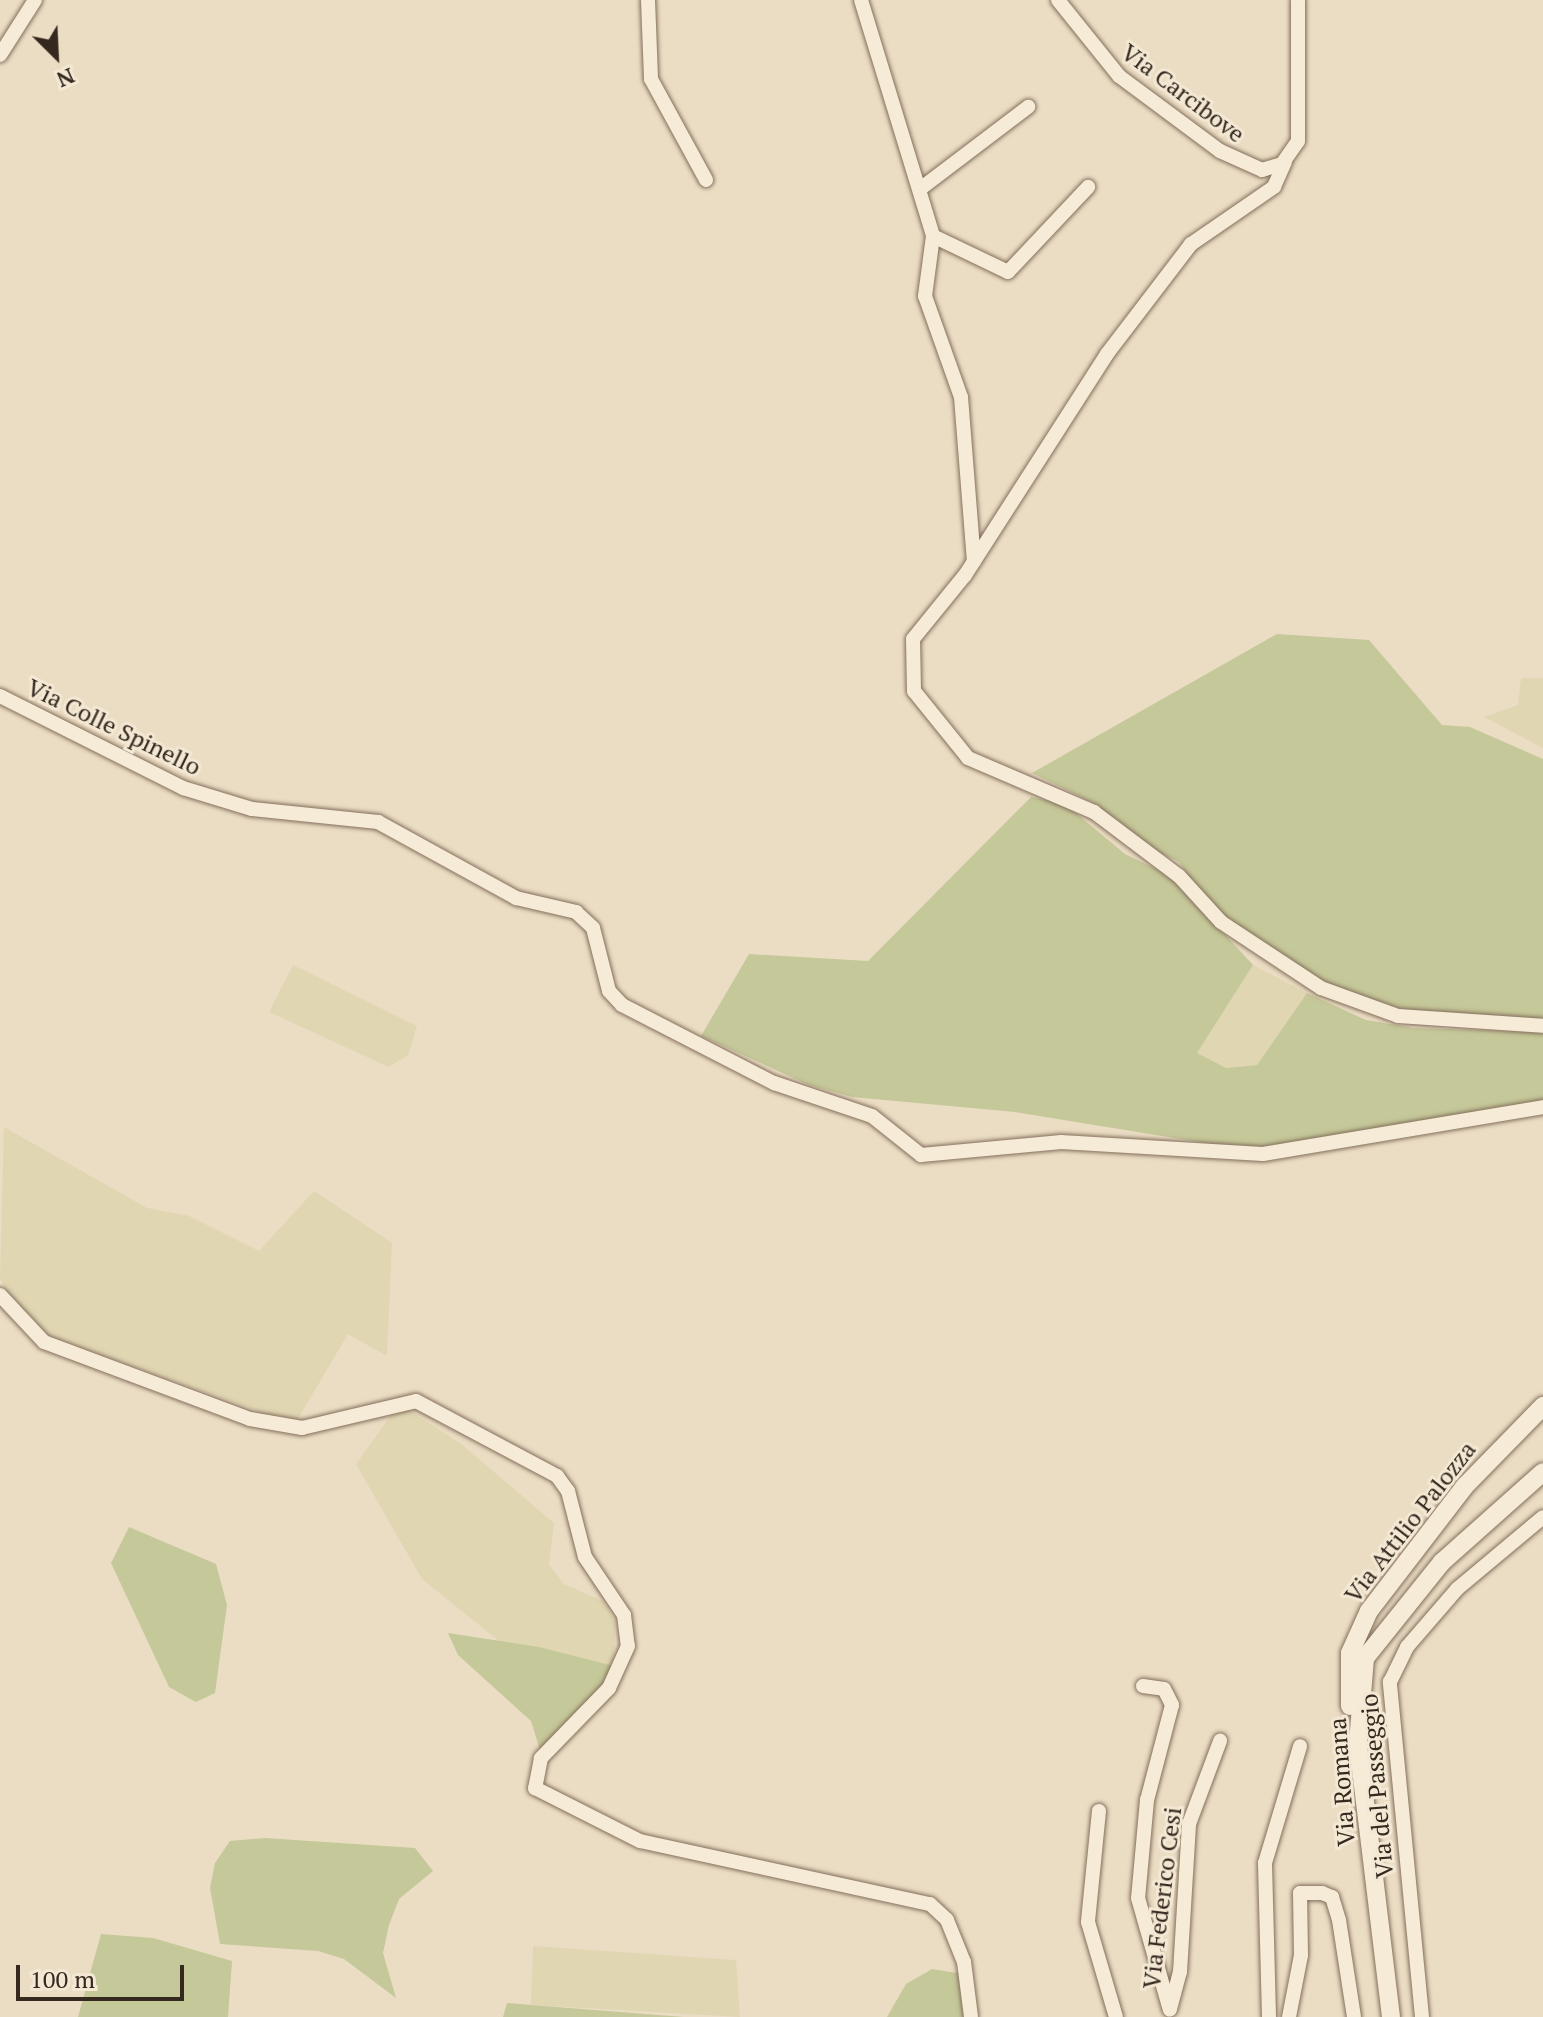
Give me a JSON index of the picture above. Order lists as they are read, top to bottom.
{
  "streets": {
    "street": [
      "Via Carcibove",
      "Via Colle Spinello",
      "Via Attilio Palozza",
      "Via Romana",
      "Via del Passeggio",
      "Via Federico Cesi"
    ]
  },
  "crossings": [
    ["Via Attilio Palozza", "Via Romana"]
  ],
  "scale_bar": "100 m",
  "north": "bottom right"
}
